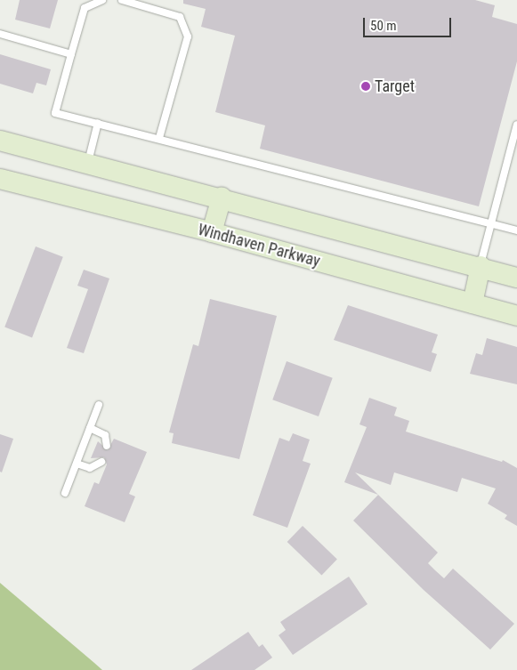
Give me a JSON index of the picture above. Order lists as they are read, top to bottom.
{
  "streets": {
    "main road": ["Windhaven Parkway"]
  },
  "places": ["Target"],
  "scale_bar": "50 m"
}
